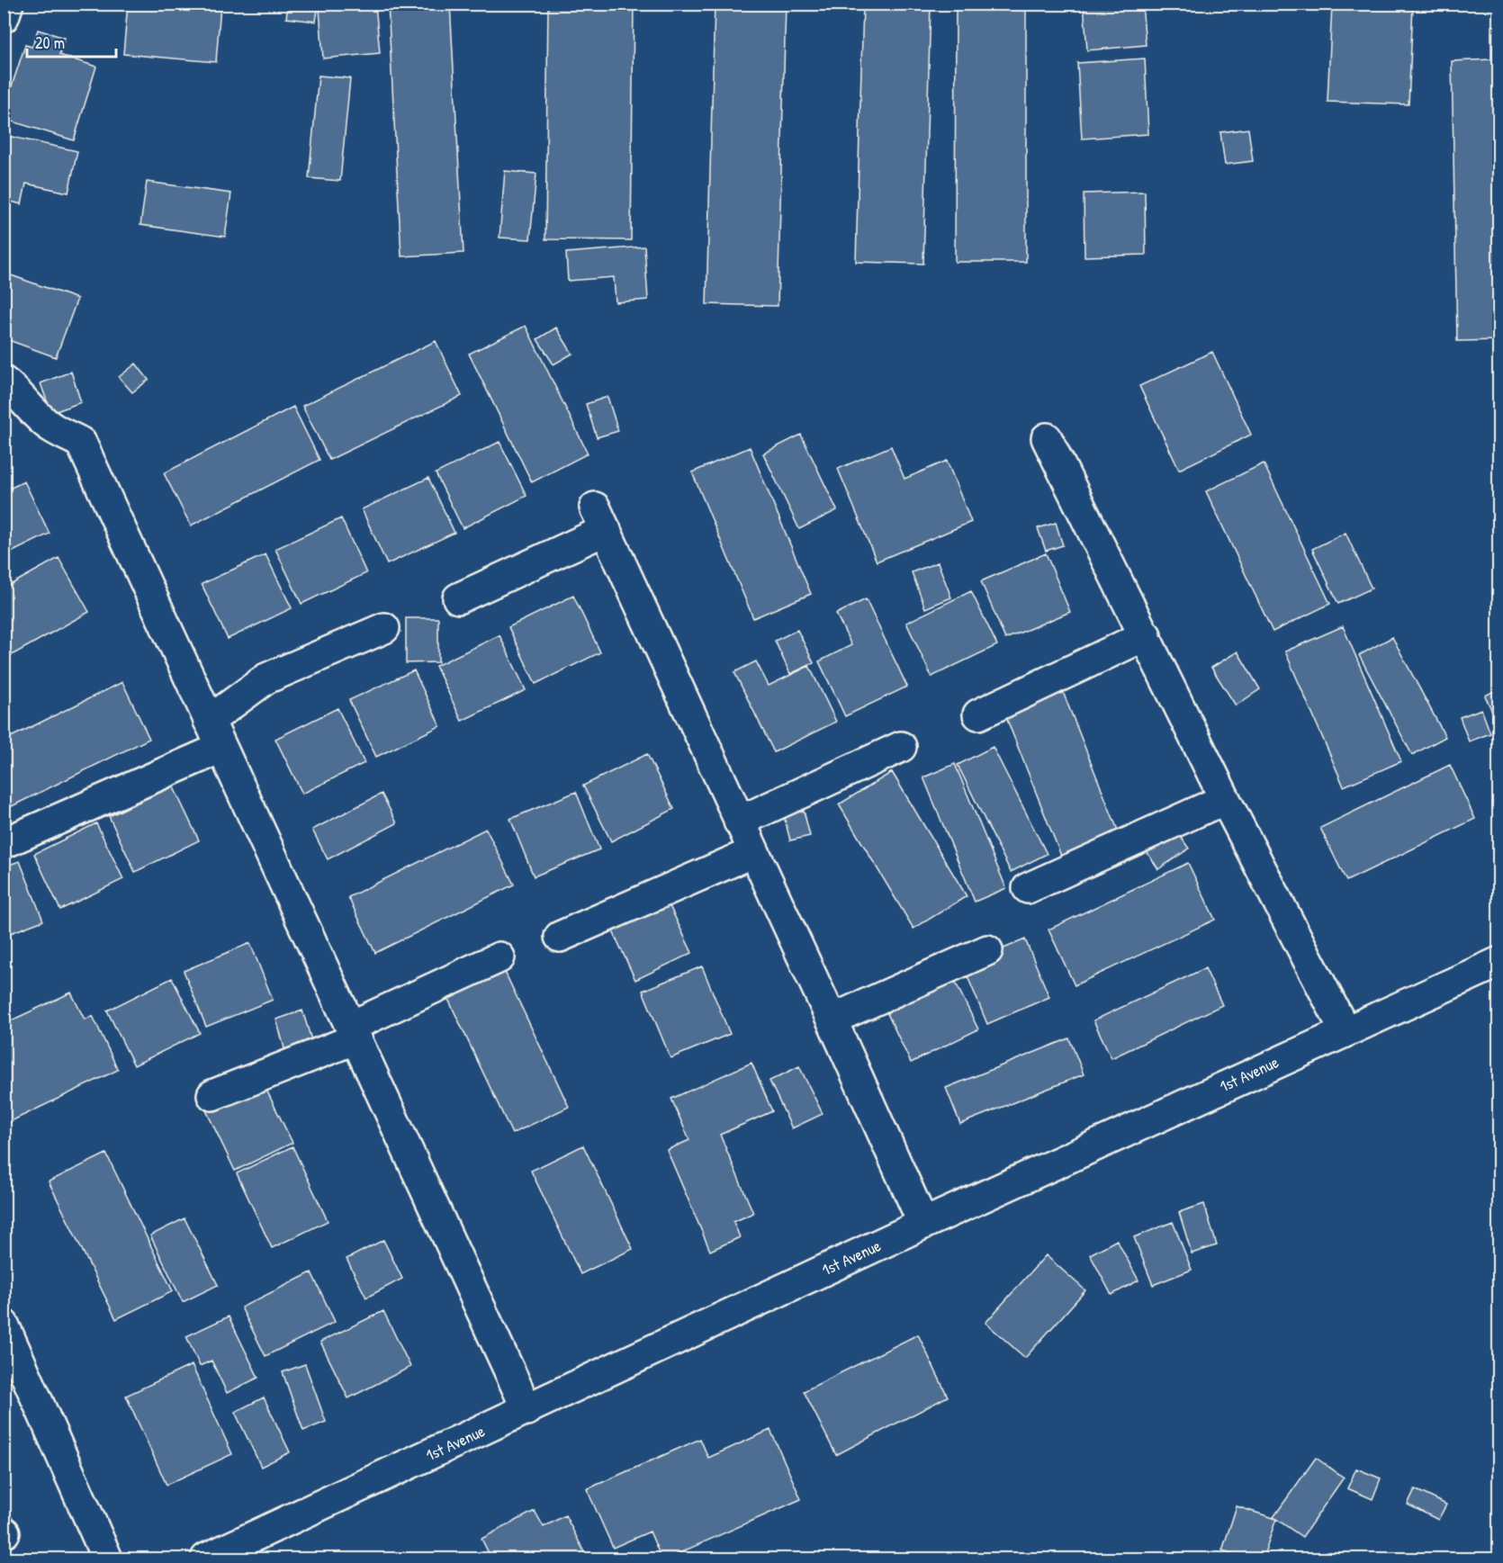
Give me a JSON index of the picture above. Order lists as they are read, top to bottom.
{
  "streets": {
    "street": ["1st Avenue"]
  },
  "scale_bar": "20 m"
}
